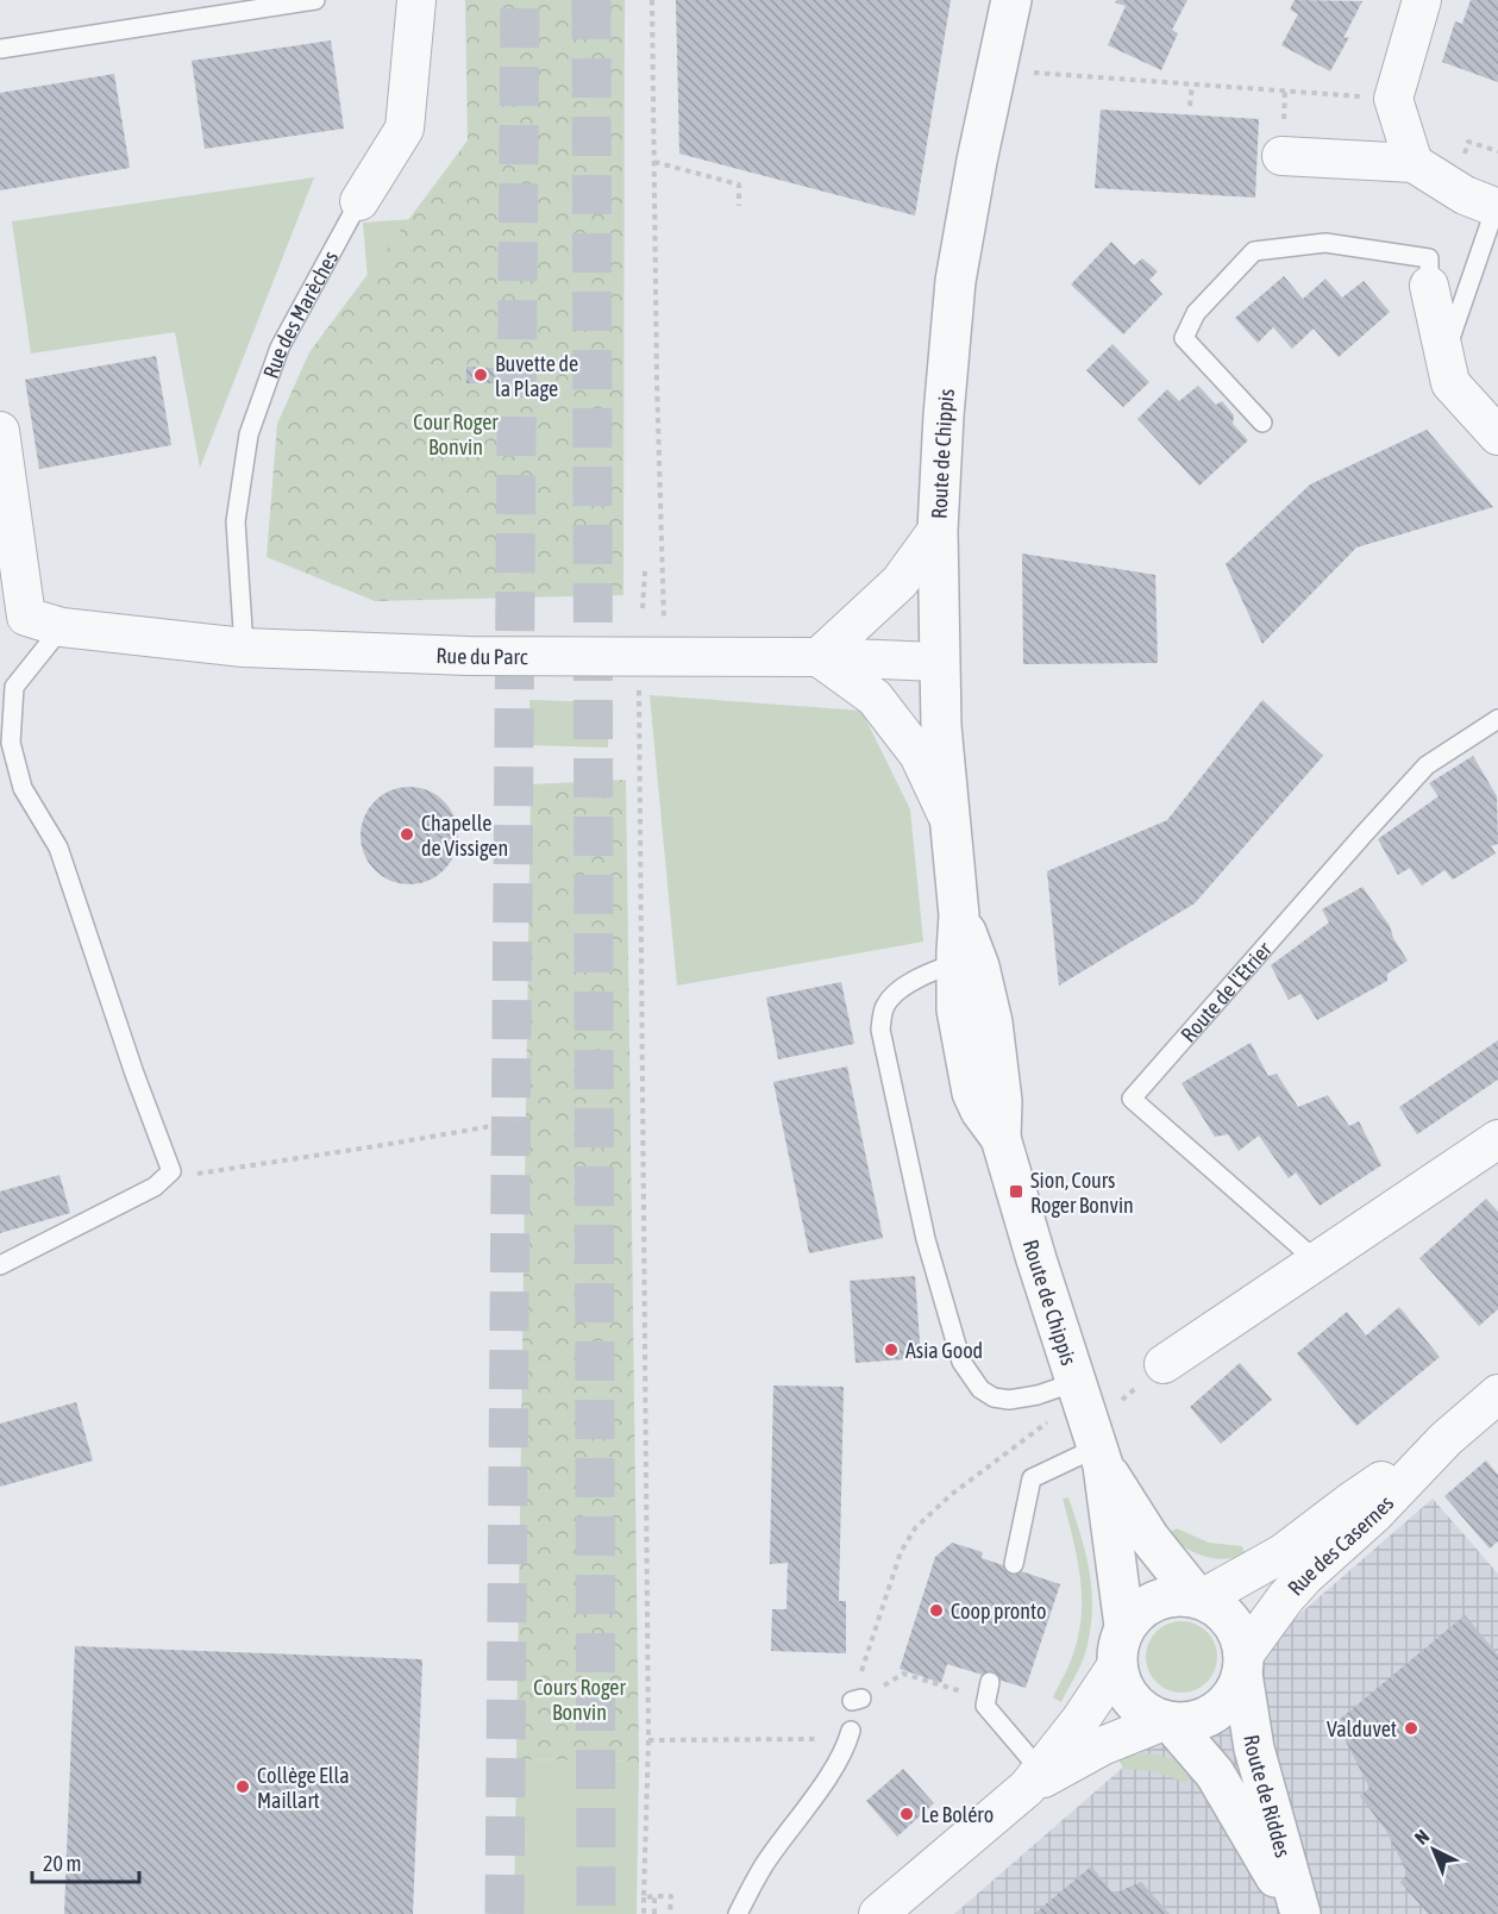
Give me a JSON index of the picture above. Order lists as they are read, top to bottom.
{
  "streets": {
    "street": [
      "Rue des Marèches",
      "Route de Chippis",
      "Rue du Parc",
      "Rue des Casernes",
      "Route de Riddes"
    ],
    "lane": ["Route de l'Etrier"]
  },
  "crossings": [
    ["Rue des Marèches", "Rue du Parc"],
    ["Route de Chippis", "Rue du Parc"],
    ["Route de Chippis", "Rue des Casernes"],
    ["Route de Chippis", "Route de Riddes"],
    ["Rue des Casernes", "Route de Riddes"]
  ],
  "parks": ["Cour Roger Bonvin", "Cours Roger Bonvin"],
  "places": {
    "other": [
      "Buvette de la Plage",
      "Chapelle de Vissigen",
      "Asia Good",
      "Coop pronto",
      "Valduvet",
      "Collège Ella Maillart",
      "Le Boléro"
    ],
    "transit": ["Sion, Cours Roger Bonvin"]
  },
  "scale_bar": "20 m",
  "north": "top left"
}
